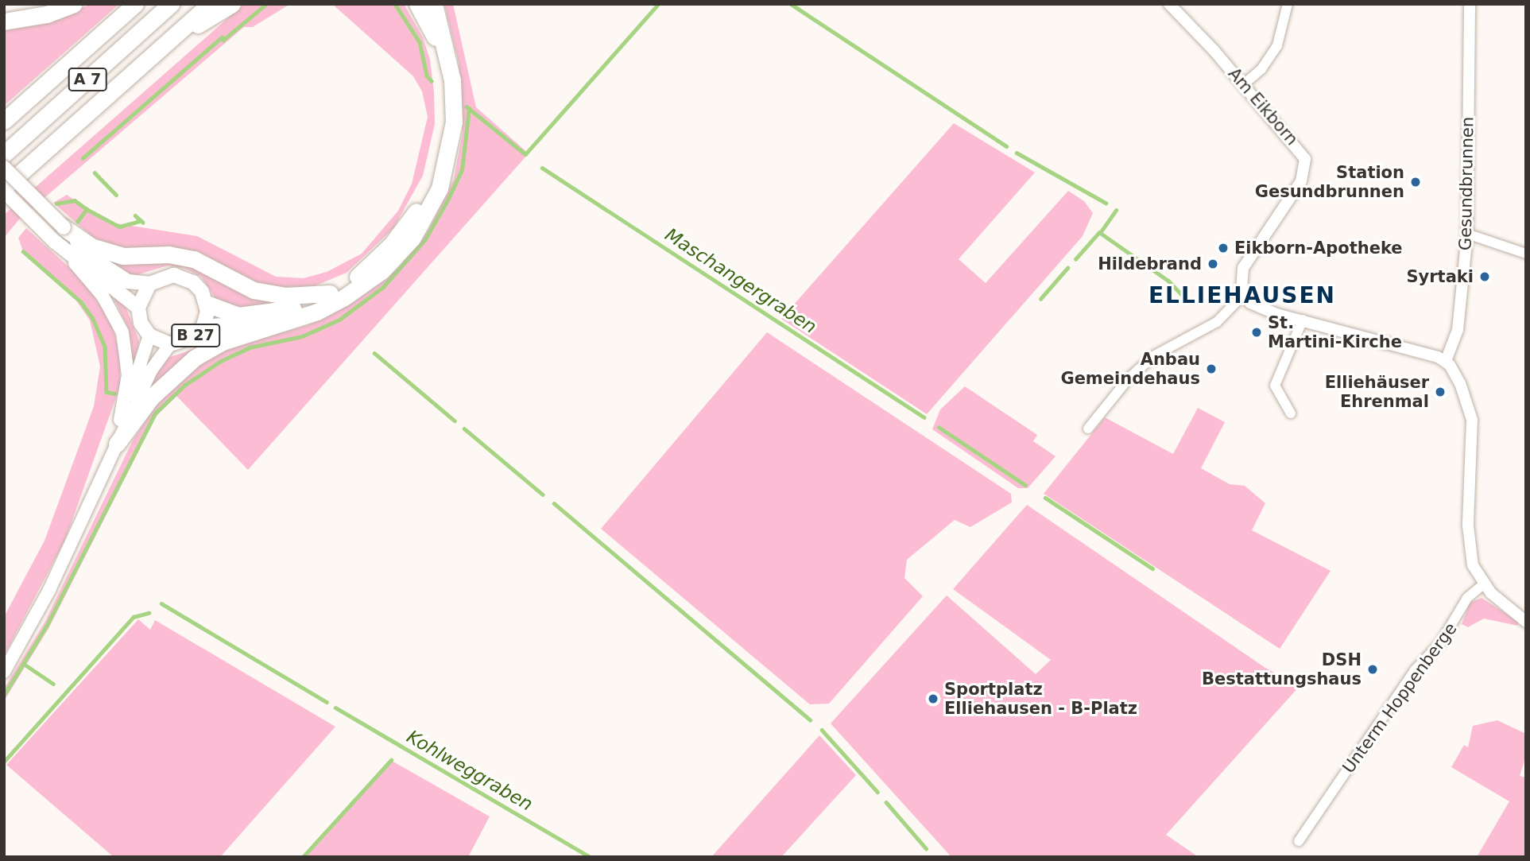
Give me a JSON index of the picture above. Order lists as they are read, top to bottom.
{
  "streets": {
    "highway": ["A 7"],
    "main road": ["B 27"],
    "street": ["Am Eikborn", "Gesundbrunnen", "Unterm Hoppenberge"]
  },
  "crossings": [
    ["A 7", "B 27"]
  ],
  "districts": ["ELLIEHAUSEN"],
  "water": ["Maschangergraben", "Kohlweggraben"],
  "places": [
    "Station Gesundbrunnen",
    "Eikborn-Apotheke",
    "Hildebrand",
    "Syrtaki",
    "St. Martini-Kirche",
    "Anbau Gemeindehaus",
    "Elliehäuser Ehrenmal",
    "DSH Bestattungshaus",
    "Sportplatz Elliehausen - B-Platz"
  ]
}
